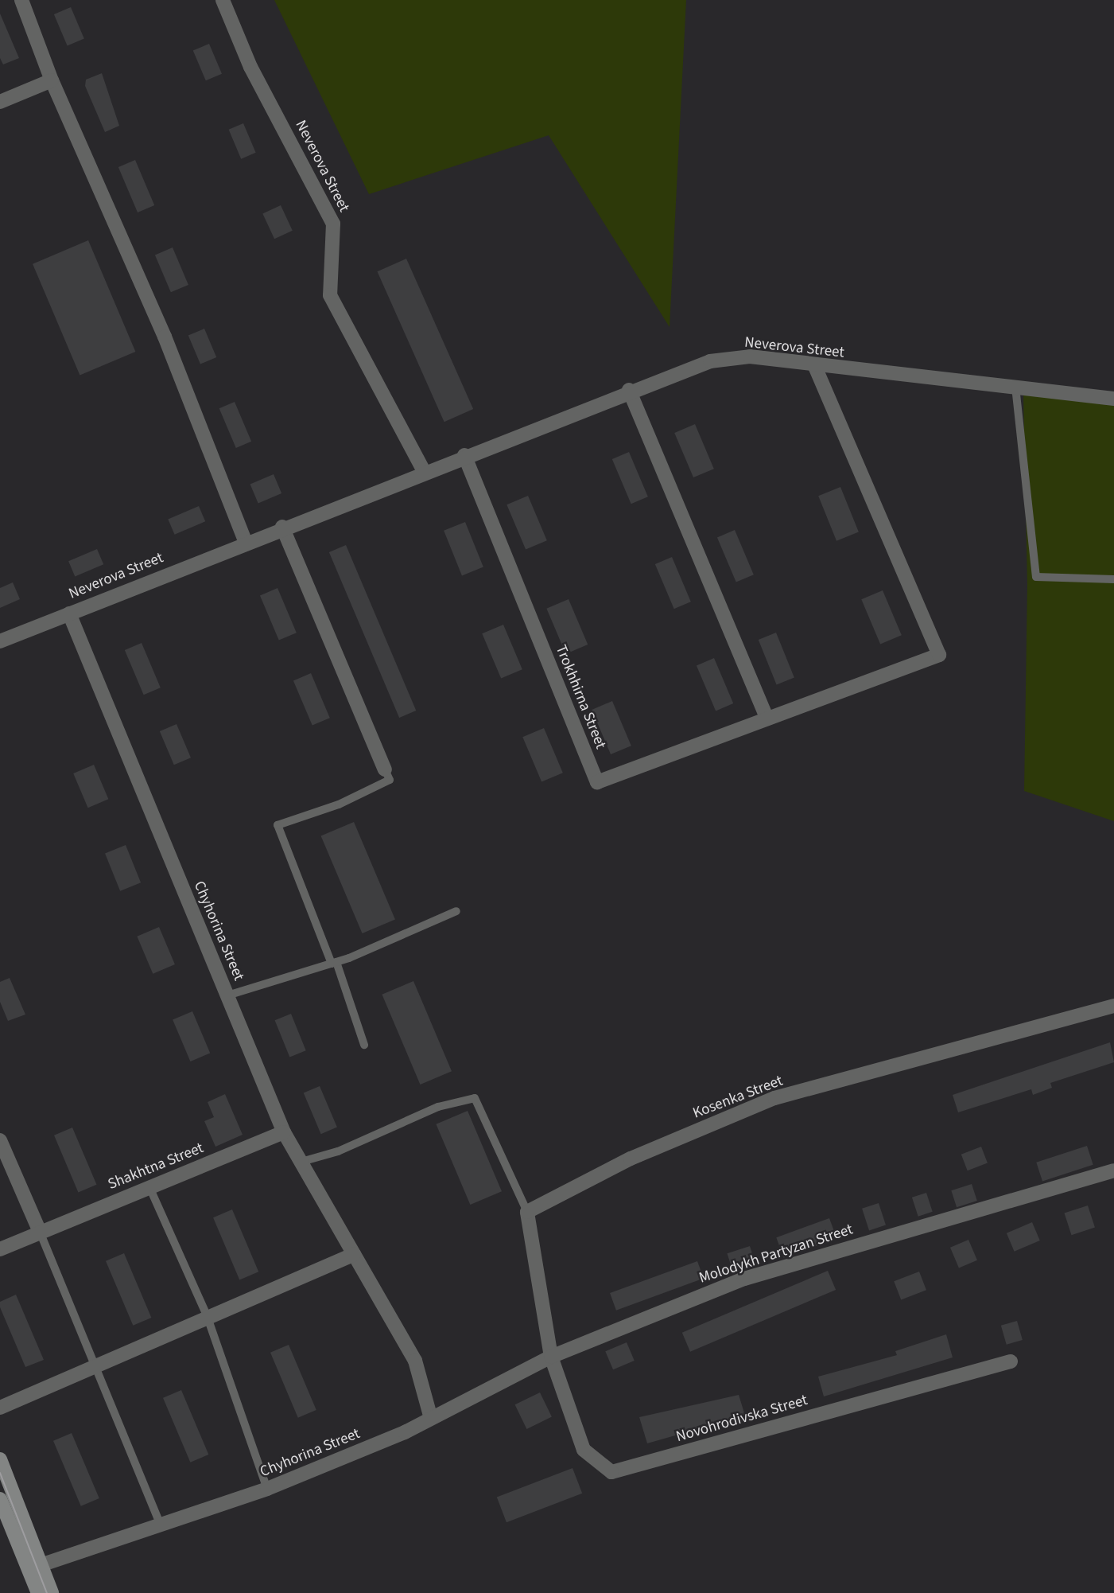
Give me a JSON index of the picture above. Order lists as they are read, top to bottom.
{
  "streets": {
    "street": [
      "Neverova Street",
      "Trokhhirna Street",
      "Chyhorina Street",
      "Kosenka Street",
      "Shakhtna Street",
      "Molodykh Partyzan Street",
      "Novohrodivska Street"
    ]
  },
  "crossings": [
    ["Neverova Street", "Trokhhirna Street"],
    ["Neverova Street", "Chyhorina Street"],
    ["Chyhorina Street", "Shakhtna Street"],
    ["Chyhorina Street", "Molodykh Partyzan Street"],
    ["Molodykh Partyzan Street", "Novohrodivska Street"]
  ]
}
